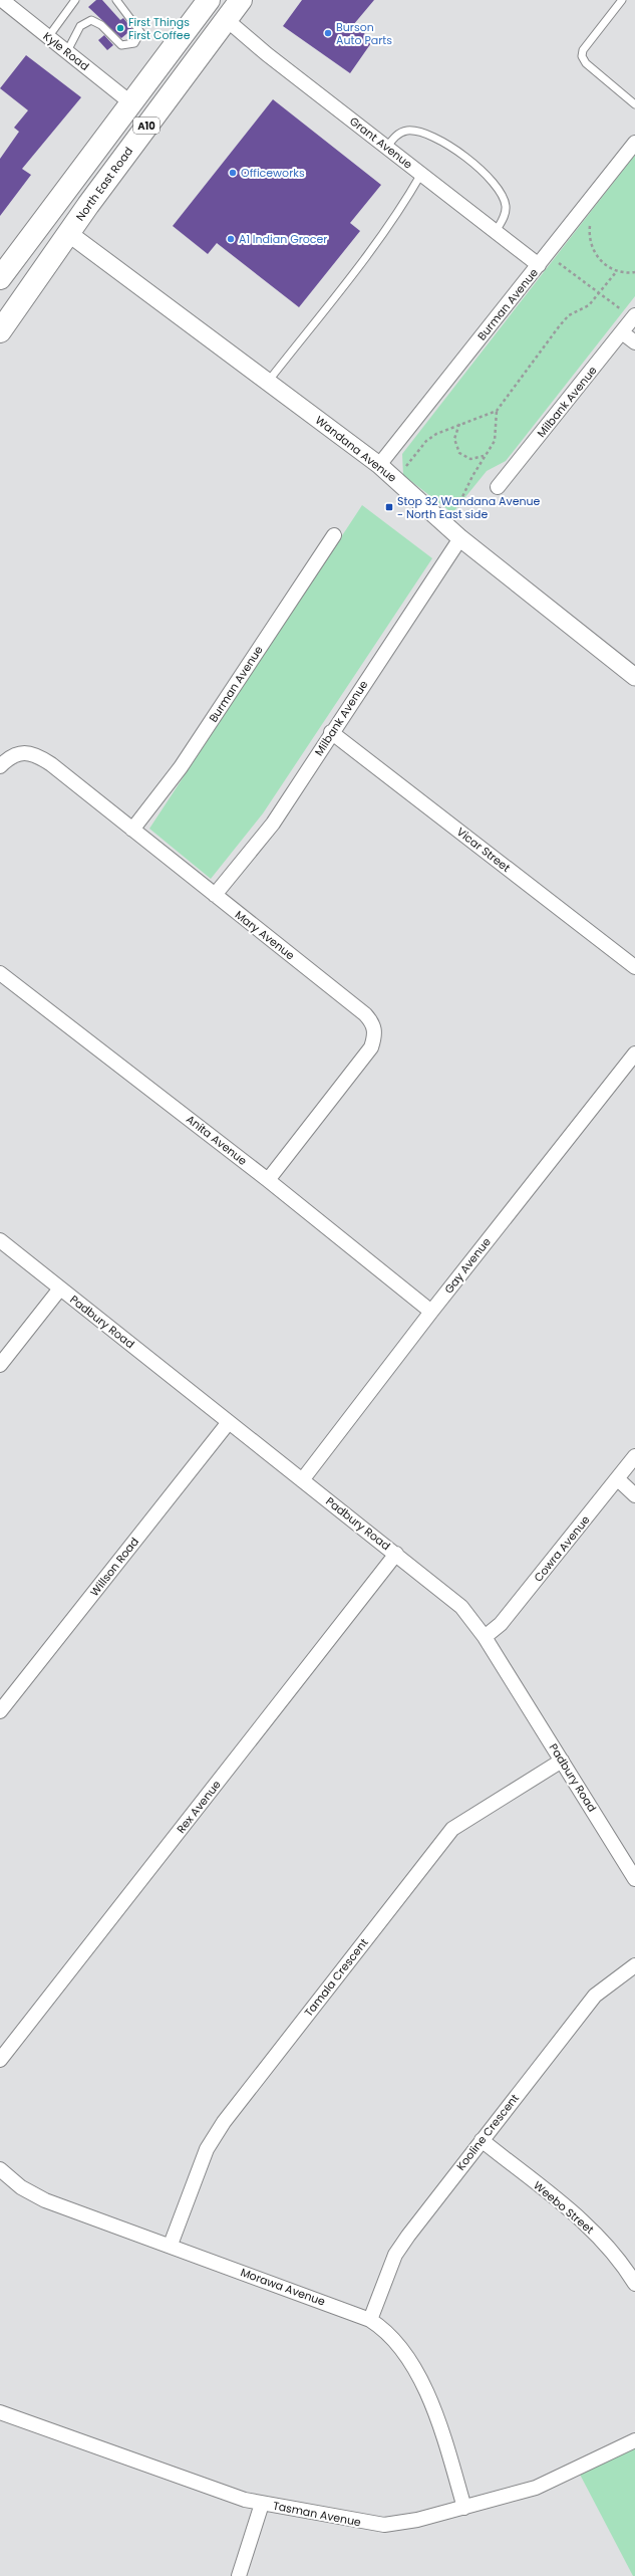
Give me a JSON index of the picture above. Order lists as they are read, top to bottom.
{
  "streets": {
    "highway": ["A10", "North East Road"],
    "street": [
      "Kyle Road",
      "Grant Avenue",
      "Burman Avenue",
      "Milbank Avenue",
      "Wandana Avenue",
      "Vicar Street",
      "Mary Avenue",
      "Anita Avenue",
      "Gay Avenue",
      "Padbury Road",
      "Cowra Avenue",
      "Willson Road",
      "Rex Avenue",
      "Tamala Crescent",
      "Kooline Crescent",
      "Weebo Street",
      "Morawa Avenue",
      "Tasman Avenue"
    ]
  },
  "crossings": [
    ["Kyle Road", "A10"],
    ["Grant Avenue", "North East Road"],
    ["Grant Avenue", "Burman Avenue"],
    ["North East Road", "Wandana Avenue"],
    ["Burman Avenue", "Wandana Avenue"],
    ["Burman Avenue", "Mary Avenue"],
    ["Milbank Avenue", "Wandana Avenue"],
    ["Milbank Avenue", "Vicar Street"],
    ["Milbank Avenue", "Mary Avenue"],
    ["Mary Avenue", "Anita Avenue"],
    ["Anita Avenue", "Gay Avenue"],
    ["Gay Avenue", "Padbury Road"],
    ["Padbury Road", "Cowra Avenue"],
    ["Padbury Road", "Willson Road"],
    ["Padbury Road", "Rex Avenue"],
    ["Padbury Road", "Tamala Crescent"],
    ["Tamala Crescent", "Morawa Avenue"],
    ["Kooline Crescent", "Weebo Street"],
    ["Kooline Crescent", "Morawa Avenue"],
    ["Morawa Avenue", "Tasman Avenue"]
  ],
  "places": {
    "other": [
      "First Things First Coffee",
      "Burson Auto Parts",
      "Officeworks",
      "A1 Indian Grocer"
    ],
    "transit": ["Stop 32 Wandana Avenue - North East side"]
  }
}
